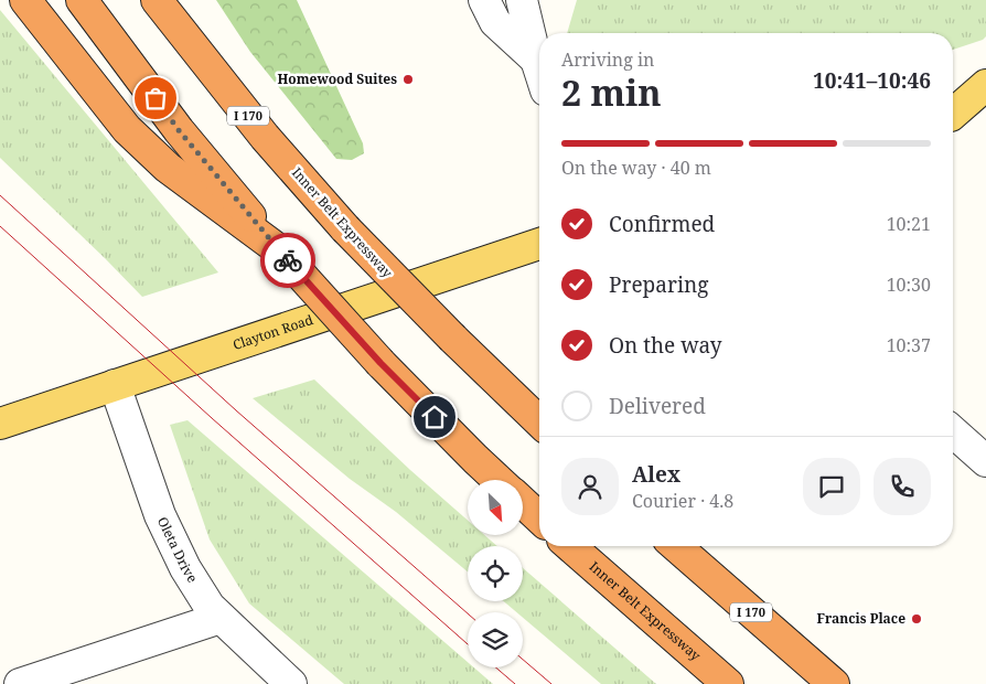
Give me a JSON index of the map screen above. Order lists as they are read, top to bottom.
{
  "streets": {
    "highway": ["I 170", "Inner Belt Expressway"],
    "main road": ["Clayton Road"],
    "street": ["Oleta Drive"]
  },
  "crossings": [
    ["Clayton Road", "Oleta Drive"]
  ],
  "places": ["Homewood Suites", "Francis Place"],
  "north": "bottom right",
  "page": {
    "heading": ["2 min", "Arriving in", "10:41–10:46"],
    "panel": ["Alex", "Courier · 4.8"],
    "bar": "On the way · 40 m",
    "list": [
      ["Confirmed", "10:21"],
      ["Preparing", "10:30"],
      ["On the way", "10:37"],
      "Delivered"
    ]
  }
}
